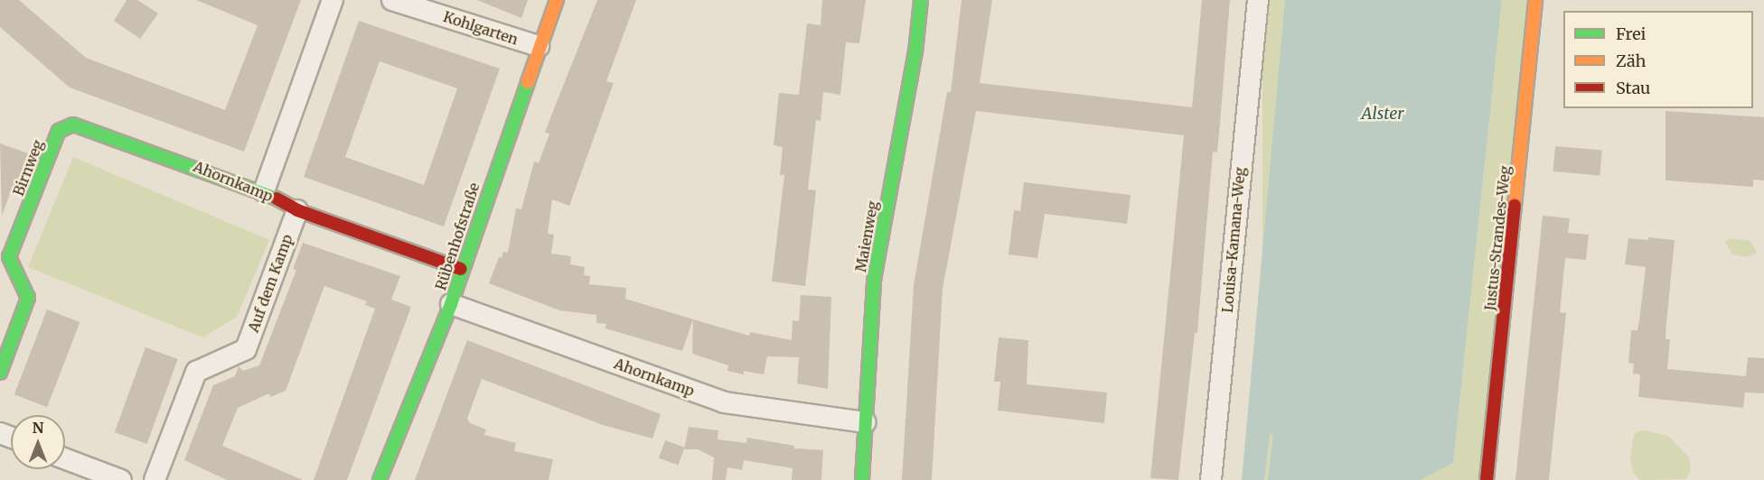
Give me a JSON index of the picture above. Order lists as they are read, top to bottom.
{
  "streets": {
    "street": [
      "Kohlgarten",
      "Birnweg",
      "Ahornkamp",
      "Rübenhofstraße",
      "Maienweg",
      "Justus-Strandes-Weg",
      "Louisa-Kamana-Weg",
      "Auf dem Kamp"
    ]
  },
  "crossings": [
    ["Kohlgarten", "Rübenhofstraße"],
    ["Birnweg", "Ahornkamp"],
    ["Ahornkamp", "Rübenhofstraße"],
    ["Ahornkamp", "Maienweg"],
    ["Ahornkamp", "Auf dem Kamp"]
  ],
  "water": ["Alster"],
  "legend": ["Frei", "Zäh", "Stau"],
  "north": "top"
}
